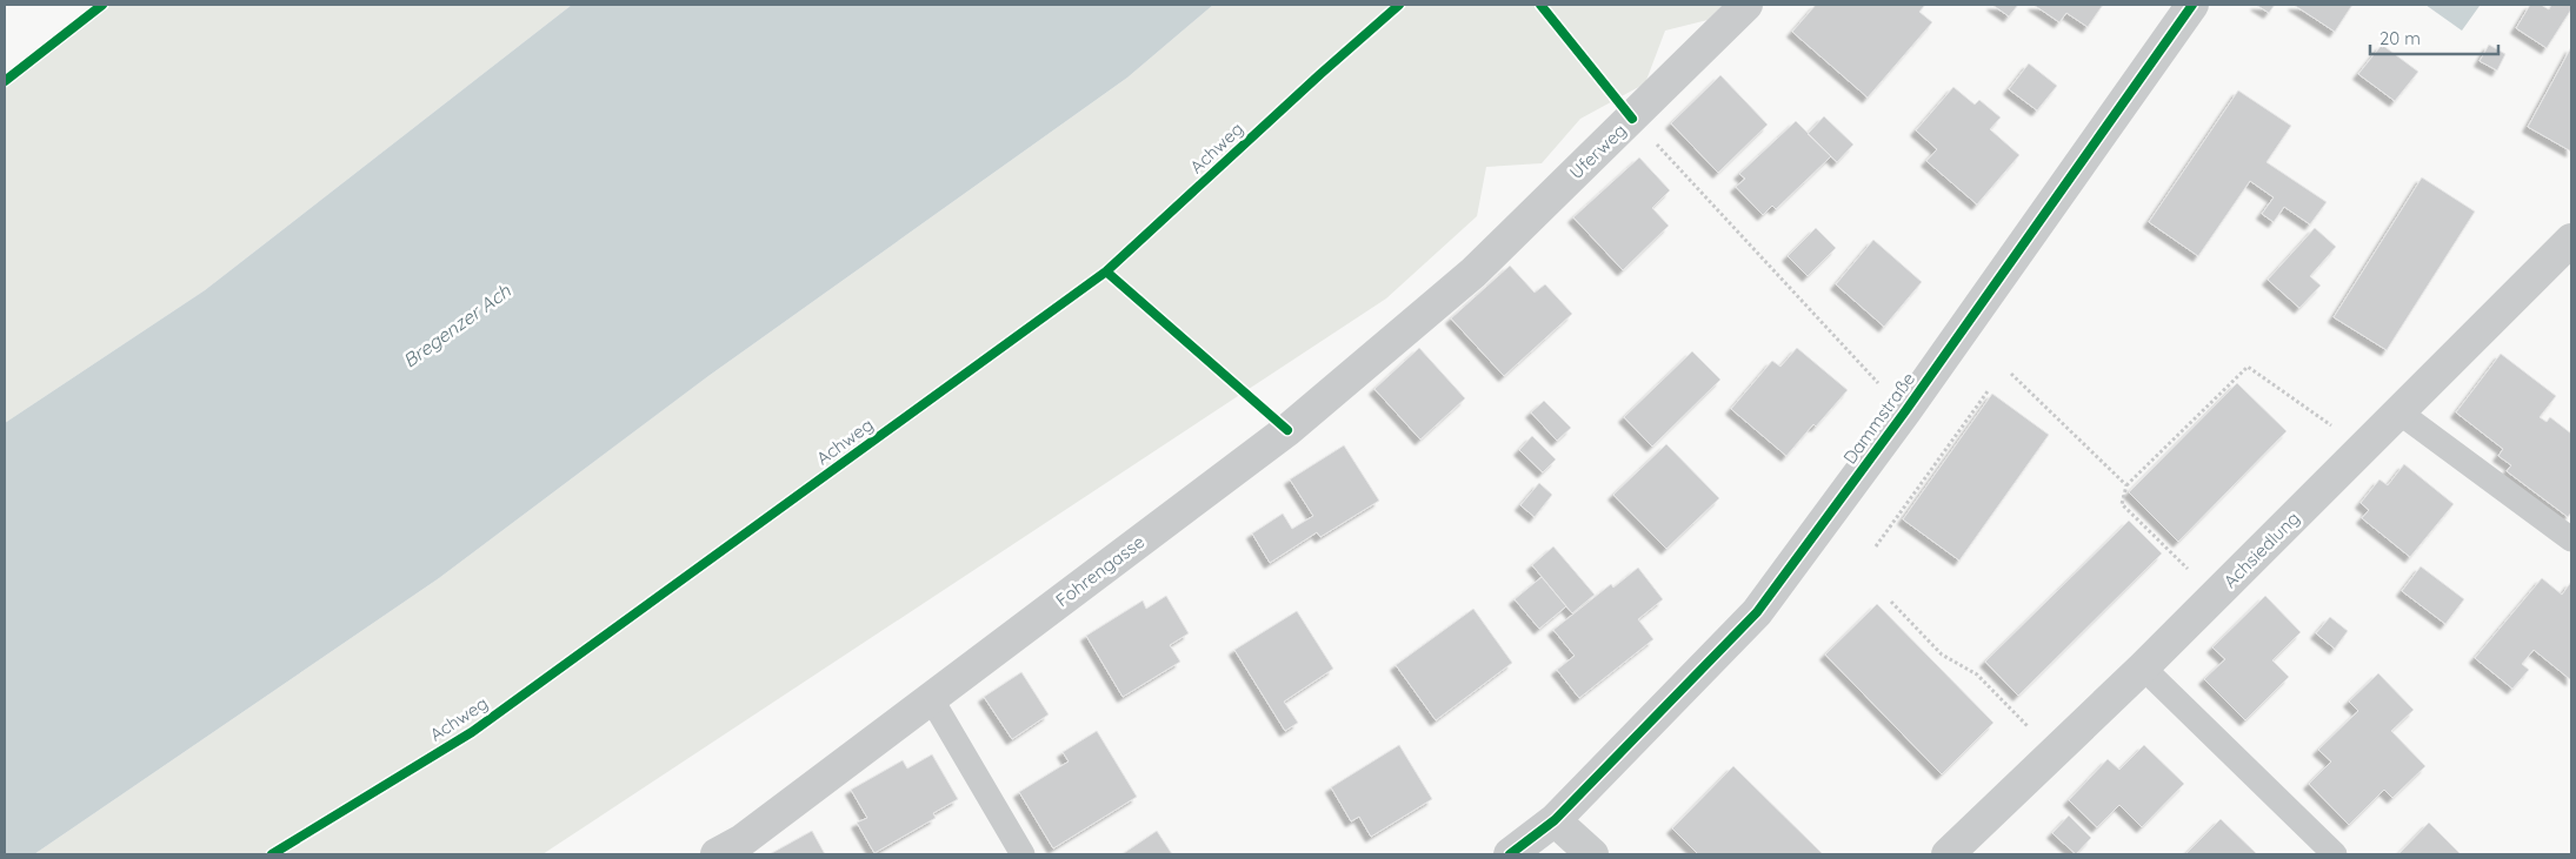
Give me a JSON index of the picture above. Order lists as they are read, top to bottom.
{
  "streets": {
    "street": [
      "Uferweg",
      "Dammstraße",
      "Achsiedlung",
      "Fohrengasse"
    ],
    "cycle path": ["Achweg"]
  },
  "crossings": [
    ["Uferweg", "Fohrengasse"]
  ],
  "water": ["Bregenzer Ach"],
  "scale_bar": "20 m"
}
